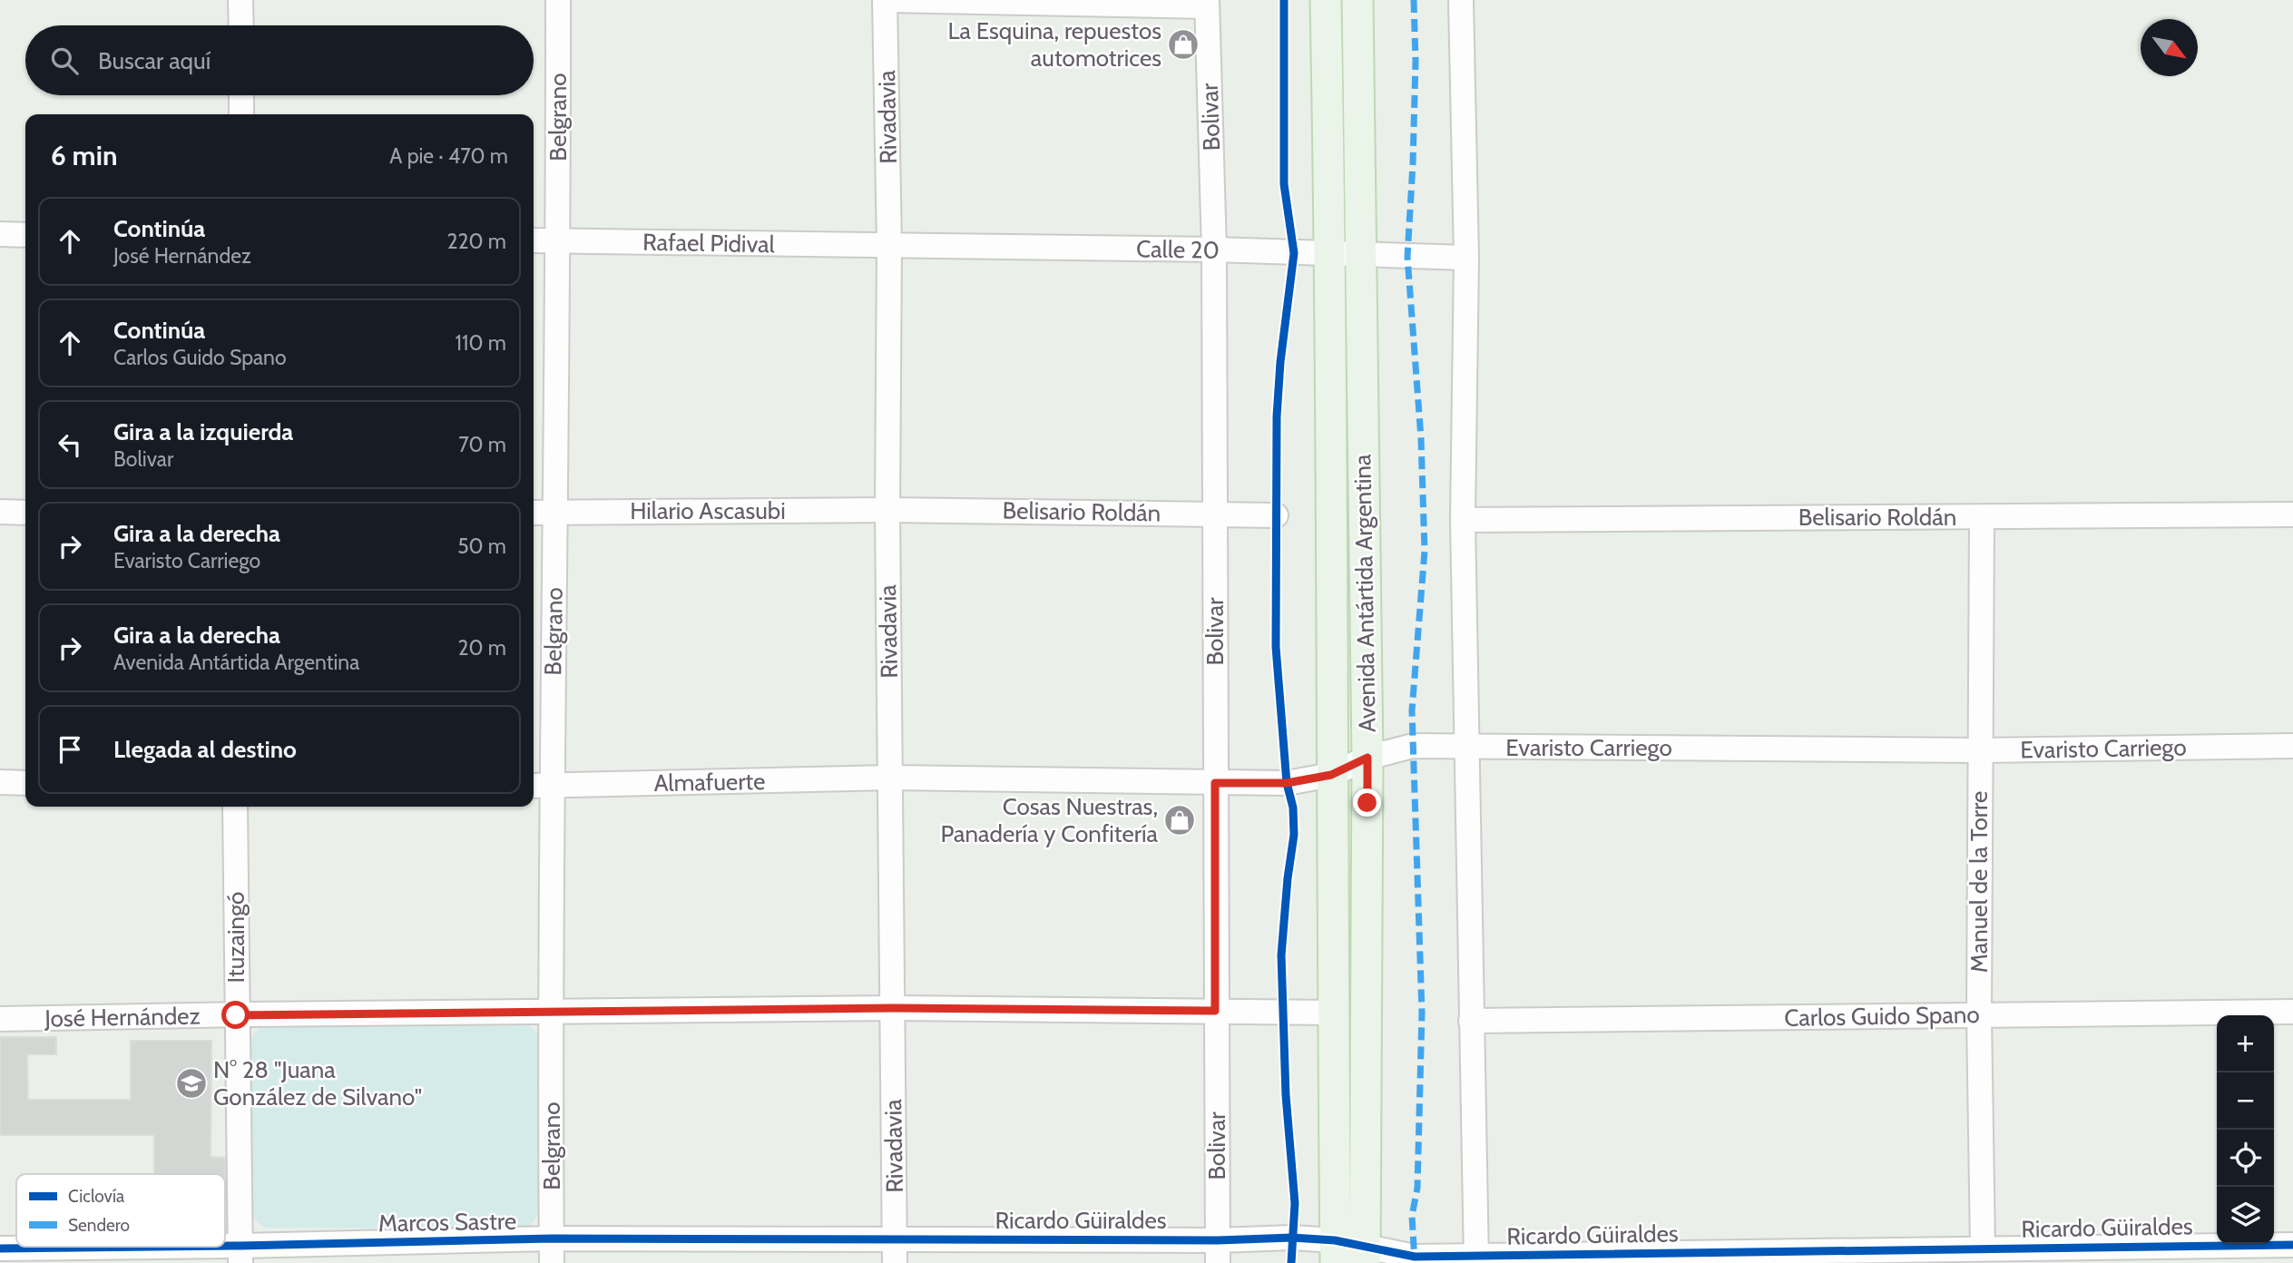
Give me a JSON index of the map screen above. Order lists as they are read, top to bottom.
{
  "streets": {
    "main road": ["Avenida Antártida Argentina"],
    "street": [
      "Belgrano",
      "Rivadavia",
      "Bolivar",
      "Rafael Pidival",
      "Calle 20",
      "Hilario Ascasubi",
      "Belisario Roldán",
      "Evaristo Carriego",
      "Almafuerte",
      "Manuel de la Torre",
      "Ituzaingó",
      "Carlos Guido Spano",
      "José Hernández",
      "Ricardo Güiraldes",
      "Marcos Sastre"
    ]
  },
  "crossings": [
    ["Belgrano", "Rafael Pidival"],
    ["Belgrano", "Hilario Ascasubi"],
    ["Belgrano", "Almafuerte"],
    ["Belgrano", "José Hernández"],
    ["Belgrano", "Marcos Sastre"],
    ["Rivadavia", "Rafael Pidival"],
    ["Rivadavia", "Calle 20"],
    ["Rivadavia", "Hilario Ascasubi"],
    ["Rivadavia", "Belisario Roldán"],
    ["Rivadavia", "Evaristo Carriego"],
    ["Rivadavia", "Almafuerte"],
    ["Rivadavia", "José Hernández"],
    ["Rivadavia", "Ricardo Güiraldes"],
    ["Rivadavia", "Marcos Sastre"],
    ["Bolivar", "Calle 20"],
    ["Bolivar", "Belisario Roldán"],
    ["Bolivar", "Evaristo Carriego"],
    ["Bolivar", "Ricardo Güiraldes"],
    ["Rafael Pidival", "Calle 20"],
    ["Calle 20", "Avenida Antártida Argentina"],
    ["Hilario Ascasubi", "Belisario Roldán"],
    ["Belisario Roldán", "Manuel de la Torre"],
    ["Avenida Antártida Argentina", "Evaristo Carriego"],
    ["Avenida Antártida Argentina", "Ricardo Güiraldes"],
    ["Evaristo Carriego", "Almafuerte"],
    ["Evaristo Carriego", "Manuel de la Torre"],
    ["Manuel de la Torre", "Carlos Guido Spano"],
    ["Manuel de la Torre", "Ricardo Güiraldes"],
    ["Ituzaingó", "José Hernández"],
    ["Ituzaingó", "Marcos Sastre"],
    ["Ricardo Güiraldes", "Marcos Sastre"]
  ],
  "places": {
    "shop": ["La Esquina, repuestos automotrices", "Cosas Nuestras, Panadería y Confitería"],
    "school or university": ["N° 28 \"Juana González de Silvano\""]
  },
  "legend": ["Ciclovía", "Sendero"],
  "north": "bottom right",
  "page": {
    "search": "Buscar aquí",
    "heading": ["6 min", "A pie · 470 m"],
    "list": [
      ["Continúa", "José Hernández", "220 m"],
      ["Continúa", "Carlos Guido Spano", "110 m"],
      ["Gira a la izquierda", "Bolivar", "70 m"],
      ["Gira a la derecha", "Evaristo Carriego", "50 m"],
      ["Gira a la derecha", "Avenida Antártida Argentina", "20 m"],
      "Llegada al destino"
    ],
    "map_buttons": ["+", "−"]
  }
}
